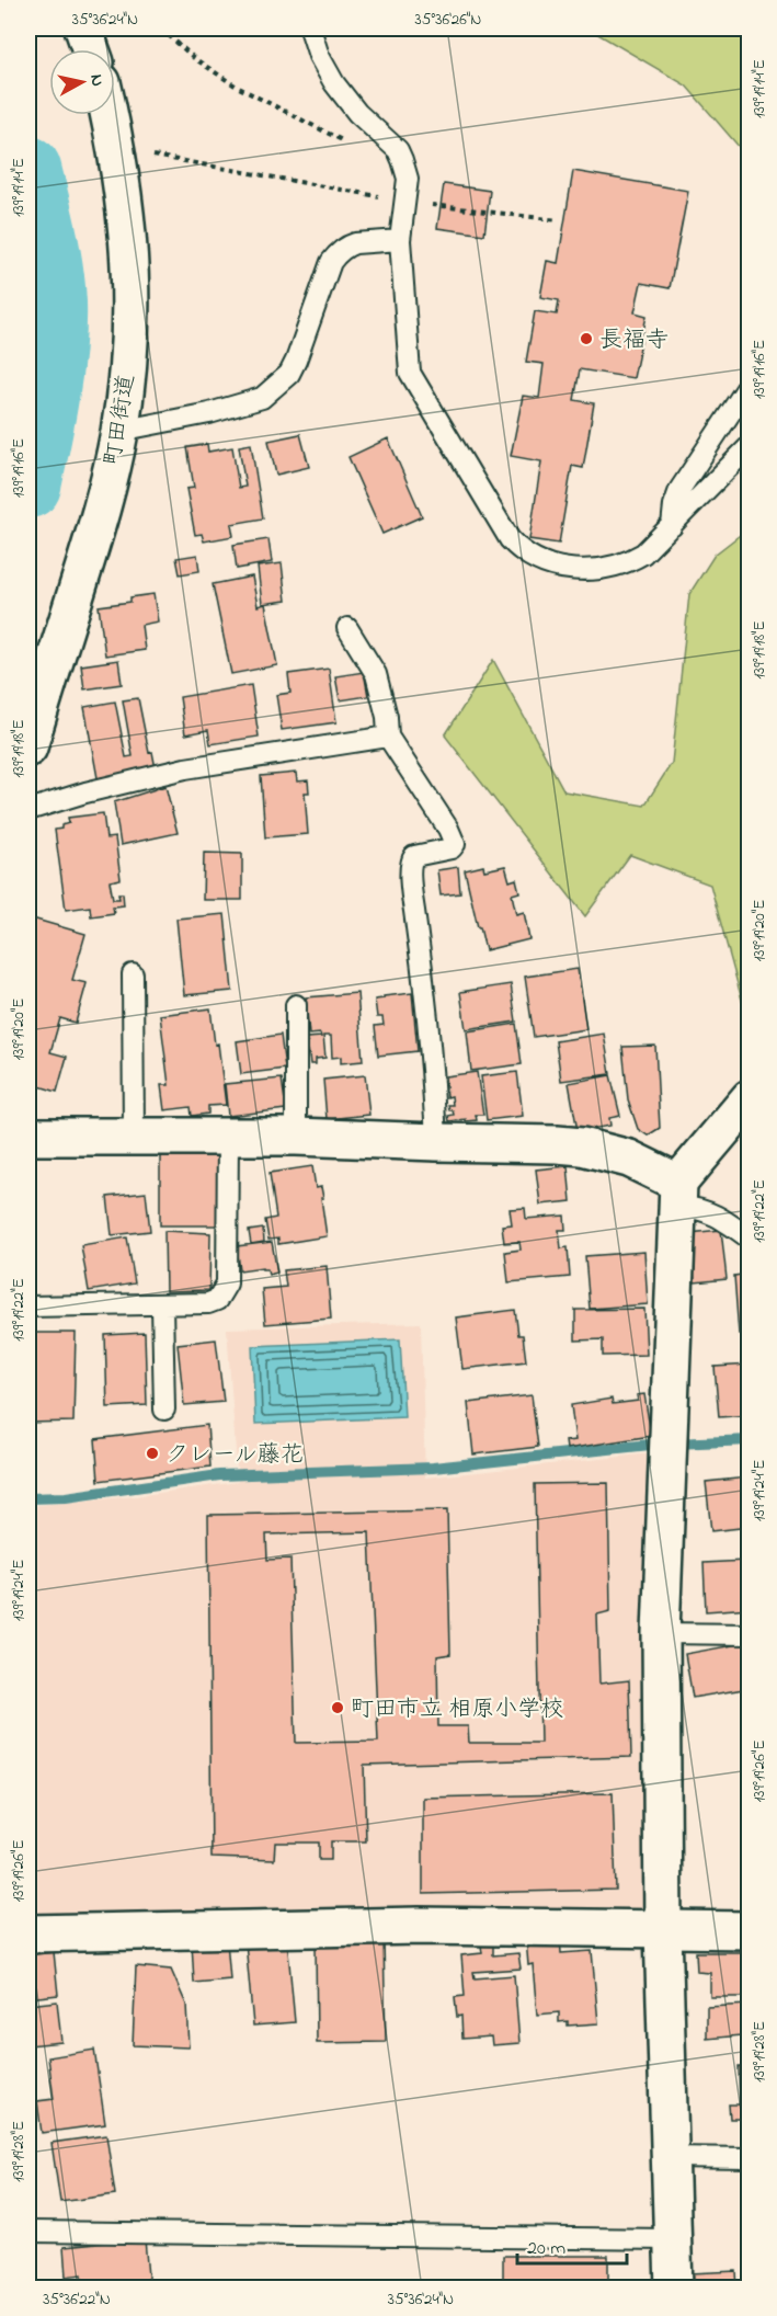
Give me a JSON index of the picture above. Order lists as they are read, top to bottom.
{
  "streets": {
    "street": ["町田街道"]
  },
  "places": ["長福寺", "クレール藤花", "町田市立 相原小学校"],
  "scale_bar": "20 m",
  "north": "right",
  "coordinates": [
    "35°36'24\"N",
    "35°36'26\"N",
    "139°19'14\"E",
    "139°19'16\"E",
    "139°19'18\"E",
    "139°19'20\"E",
    "139°19'22\"E",
    "139°19'24\"E",
    "139°19'26\"E",
    "139°19'28\"E",
    "35°36'22\"N"
  ]
}
